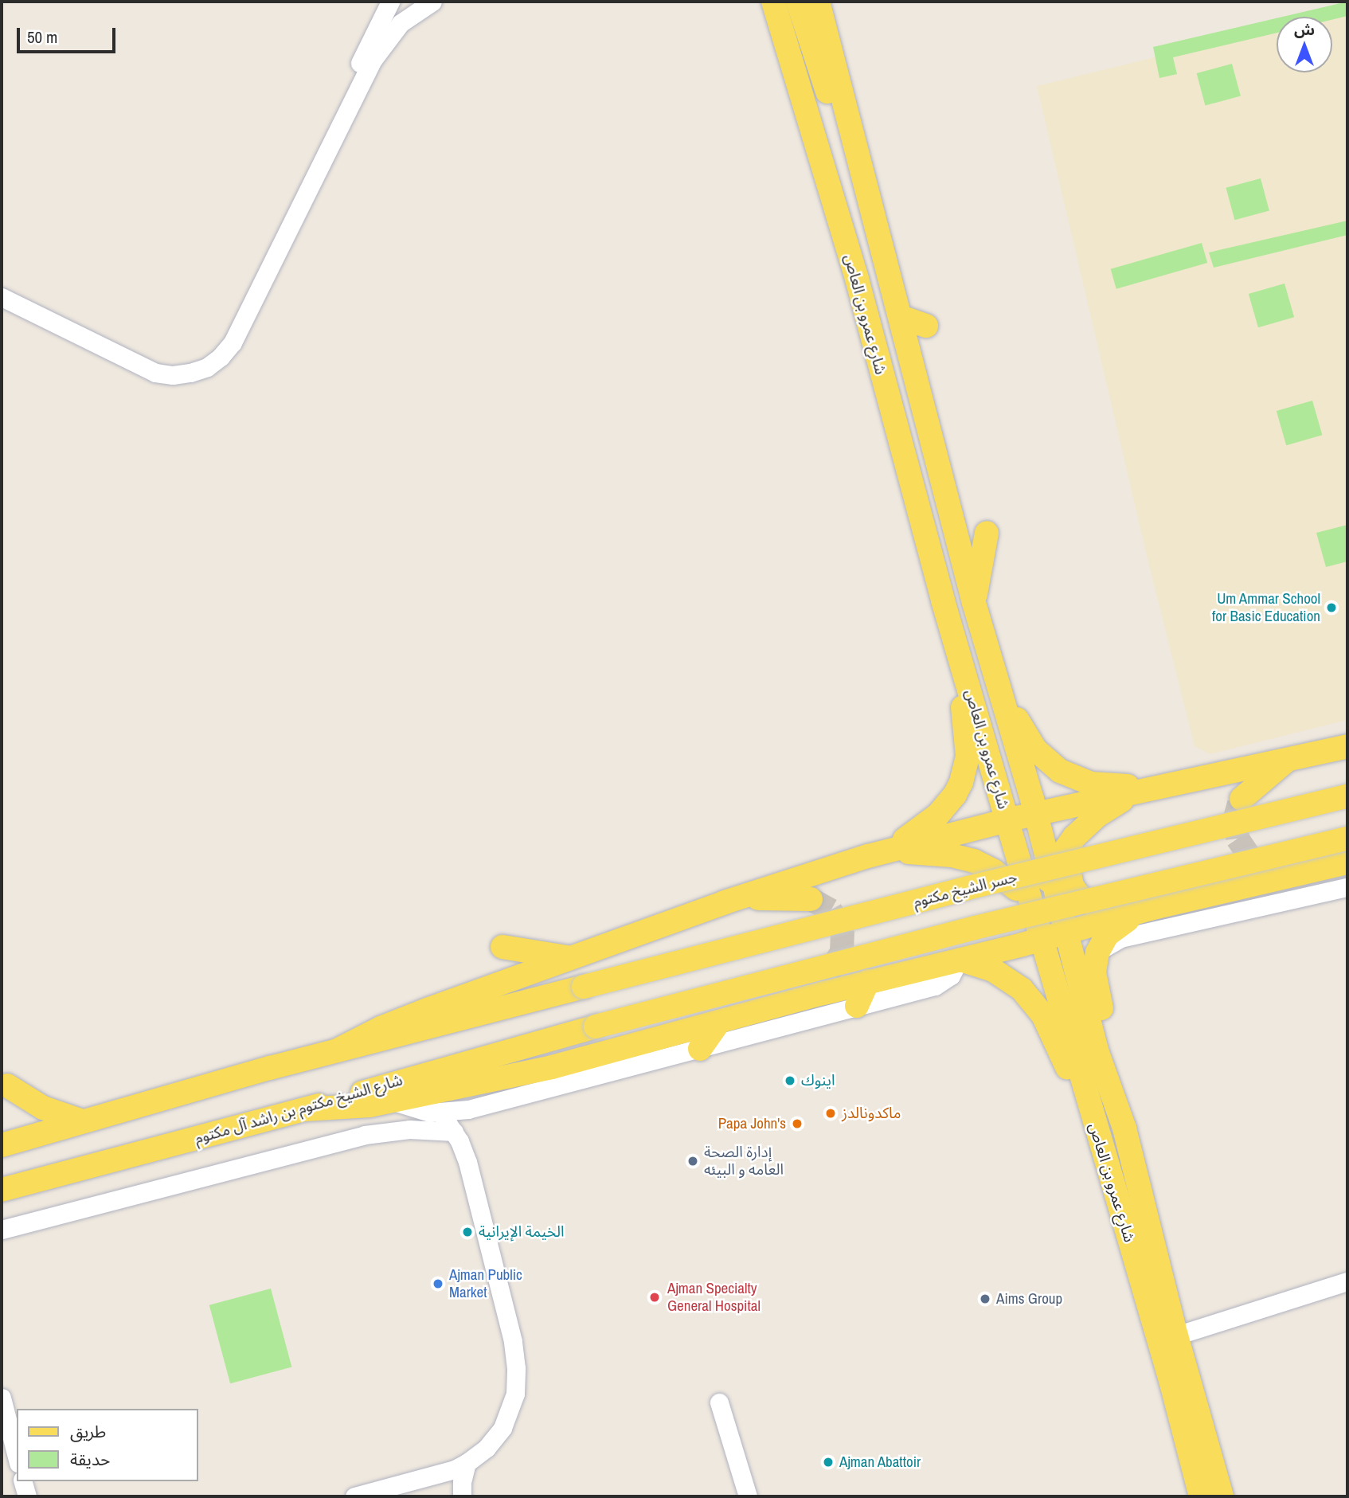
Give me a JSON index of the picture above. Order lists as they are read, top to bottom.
{
  "streets": {
    "main road": ["شارع عمرو بن العاص", "جسر الشيخ مكتوم", "شارع الشيخ مكتوم بن راشد آل مكتوم"]
  },
  "places": [
    "Um Ammar School for Basic Education",
    "اينوك",
    "ماكدونالدز",
    "Papa John's",
    "إدارة الصحة العامه و البيئه",
    "الخيمة الإيرانية",
    "Ajman Public Market",
    "Ajman Specialty General Hospital",
    "Aims Group",
    "Ajman Abattoir"
  ],
  "legend": ["طريق", "حديقة"],
  "scale_bar": "50 m",
  "north": "top"
}
